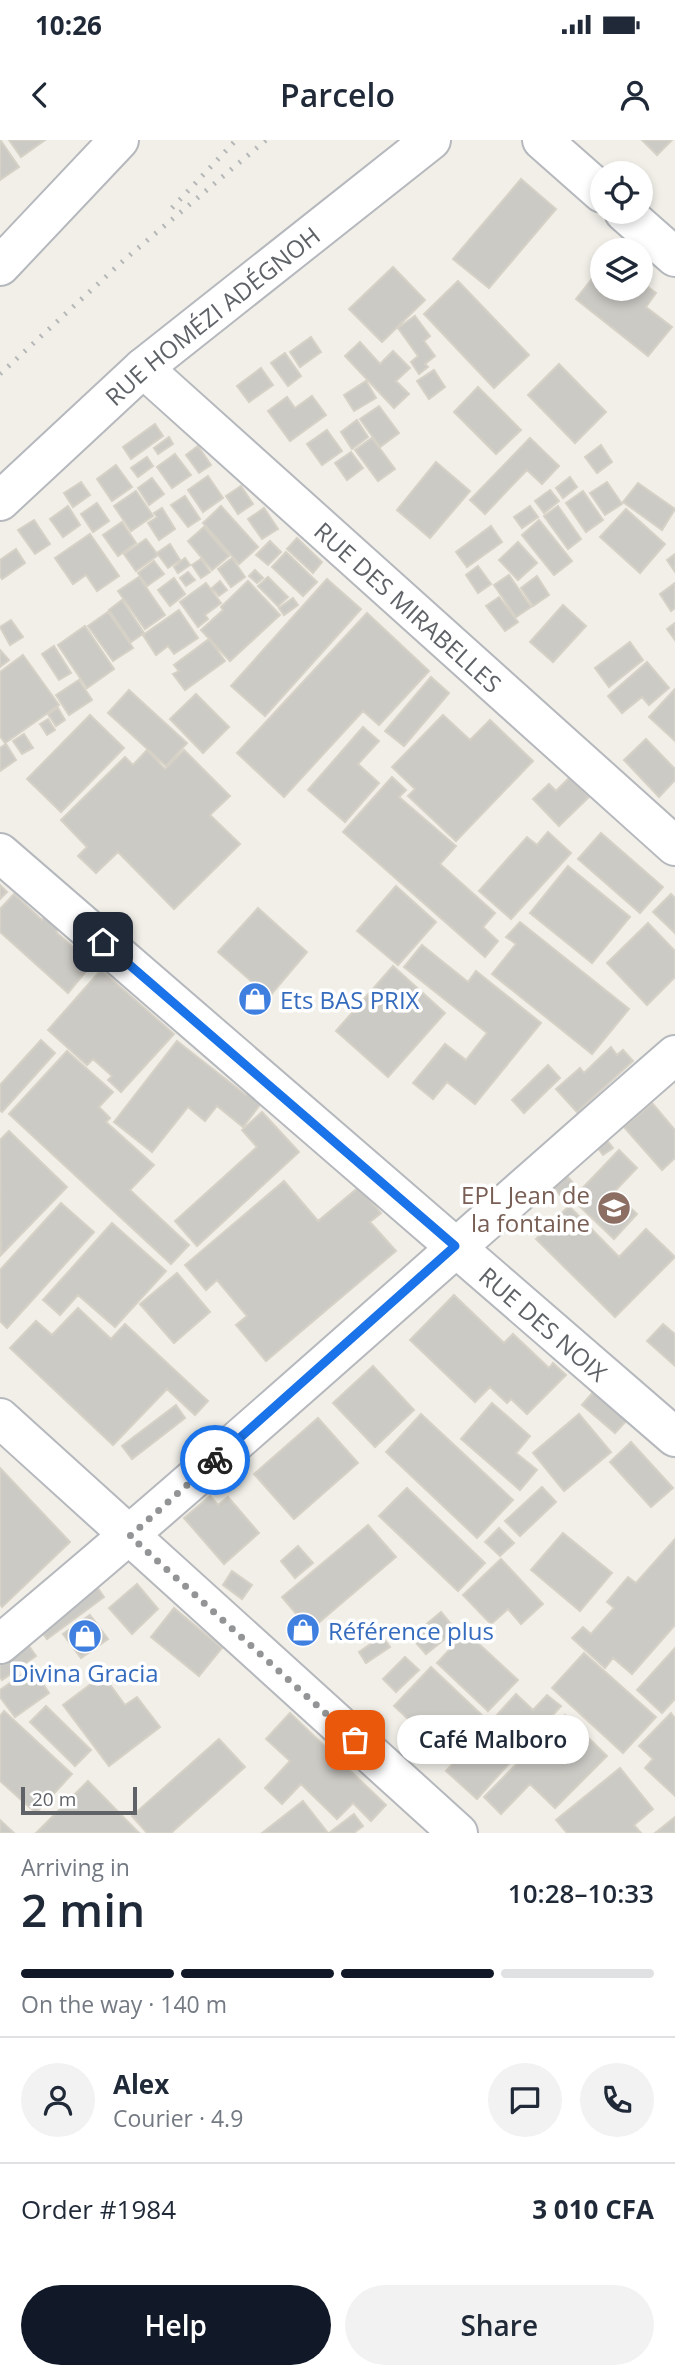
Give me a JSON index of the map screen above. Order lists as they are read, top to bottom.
{
  "streets": {
    "street": ["RUE HOMÉZI ADÉGNOH", "RUE DES MIRABELLES", "RUE DES NOIX"]
  },
  "crossings": [
    ["RUE HOMÉZI ADÉGNOH", "RUE DES MIRABELLES"]
  ],
  "places": {
    "shop": ["Ets BAS PRIX", "Référence plus", "Divina Gracia"],
    "school or university": ["EPL Jean de la fontaine"],
    "other": ["Café Malboro"]
  },
  "scale_bar": "20 m",
  "page": {
    "status": "10:26",
    "header": "Parcelo",
    "bubble": "Café Malboro",
    "scale": "20 m",
    "heading": ["2 min", "Arriving in", "10:28–10:33"],
    "panel": [
      "Alex",
      "Courier · 4.9",
      "Order #1984",
      "3 010 CFA"
    ],
    "bar": "On the way · 140 m",
    "buttons": ["Help", "Share"]
  }
}
